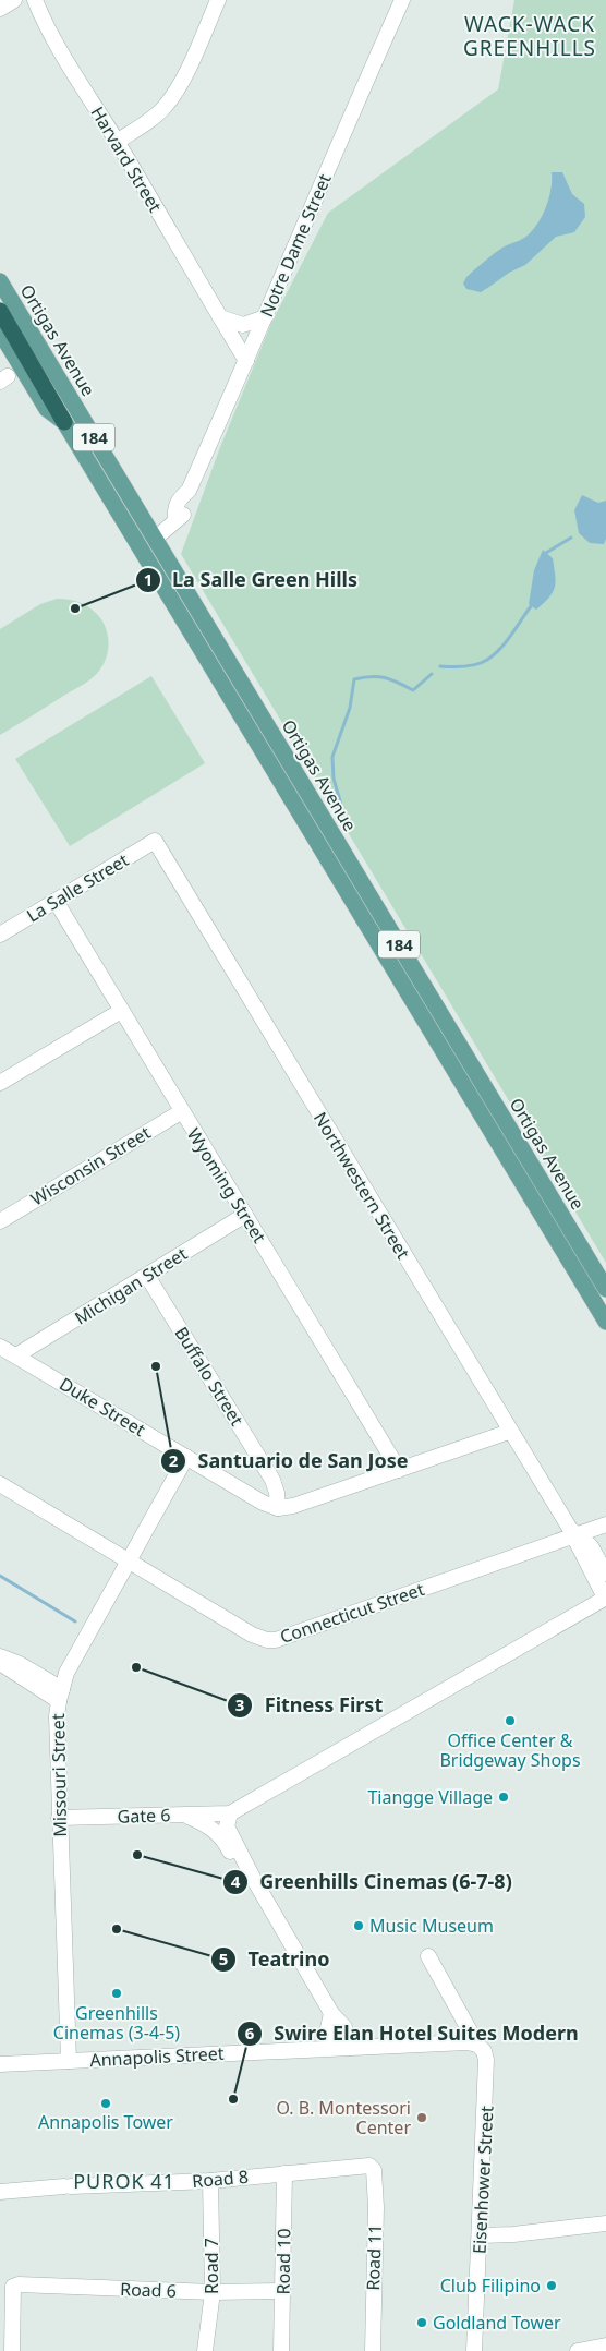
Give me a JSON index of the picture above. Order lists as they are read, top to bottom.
{
  "streets": {
    "main road": ["Ortigas Avenue", "184"],
    "street": [
      "Harvard Street",
      "Notre Dame Street",
      "La Salle Street",
      "Wisconsin Street",
      "Wyoming Street",
      "Northwestern Street",
      "Michigan Street",
      "Buffalo Street",
      "Duke Street",
      "Connecticut Street",
      "Missouri Street",
      "Gate 6",
      "Annapolis Street",
      "Road 8",
      "Eisenhower Street",
      "Road 11",
      "Road 10",
      "Road 7",
      "Road 6"
    ]
  },
  "crossings": [
    ["Harvard Street", "Notre Dame Street"],
    ["Notre Dame Street", "Ortigas Avenue"],
    ["La Salle Street", "Wyoming Street"],
    ["La Salle Street", "Northwestern Street"],
    ["Wisconsin Street", "Wyoming Street"],
    ["Wyoming Street", "Michigan Street"],
    ["Northwestern Street", "Connecticut Street"],
    ["Michigan Street", "Buffalo Street"],
    ["Michigan Street", "Duke Street"],
    ["Buffalo Street", "Duke Street"],
    ["Duke Street", "Missouri Street"],
    ["Connecticut Street", "Missouri Street"],
    ["Missouri Street", "Gate 6"],
    ["Missouri Street", "Annapolis Street"],
    ["Annapolis Street", "Eisenhower Street"],
    ["Road 8", "Road 11"],
    ["Road 8", "Road 10"],
    ["Road 8", "Road 7"],
    ["Road 10", "Road 6"],
    ["Road 7", "Road 6"]
  ],
  "districts": ["WACK-WACK GREENHILLS", "PUROK 41"],
  "places": [
    "La Salle Green Hills",
    "Santuario de San Jose",
    "Fitness First",
    "Office Center & Bridgeway Shops",
    "Tiangge Village",
    "Greenhills Cinemas (6-7-8)",
    "Music Museum",
    "Teatrino",
    "Greenhills Cinemas (3-4-5)",
    "Swire Elan Hotel Suites Modern",
    "Annapolis Tower",
    "O. B. Montessori Center",
    "Club Filipino",
    "Goldland Tower"
  ]
}
